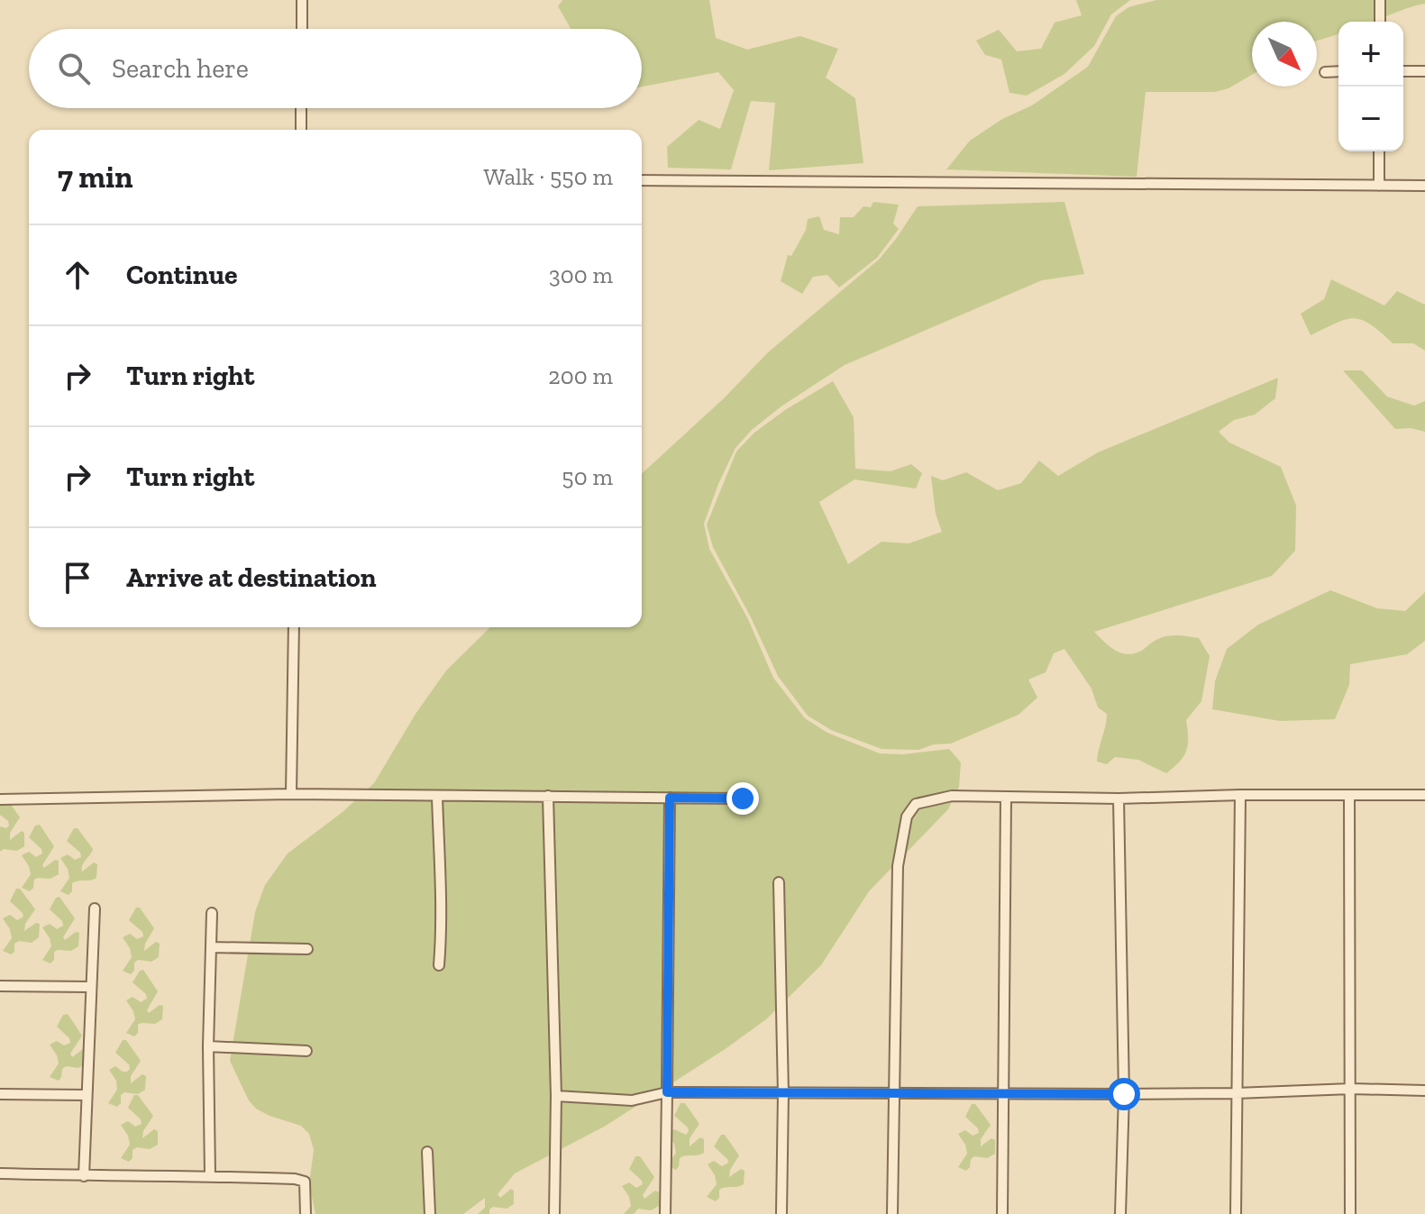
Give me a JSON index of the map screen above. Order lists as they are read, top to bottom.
{
  "north": "bottom right",
  "page": {
    "map_buttons": ["+", "−"],
    "search": "Search here",
    "heading": ["7 min", "Walk · 550 m"],
    "list": [
      ["Continue", "300 m"],
      ["Turn right", "200 m"],
      ["Turn right", "50 m"],
      "Arrive at destination"
    ]
  }
}
